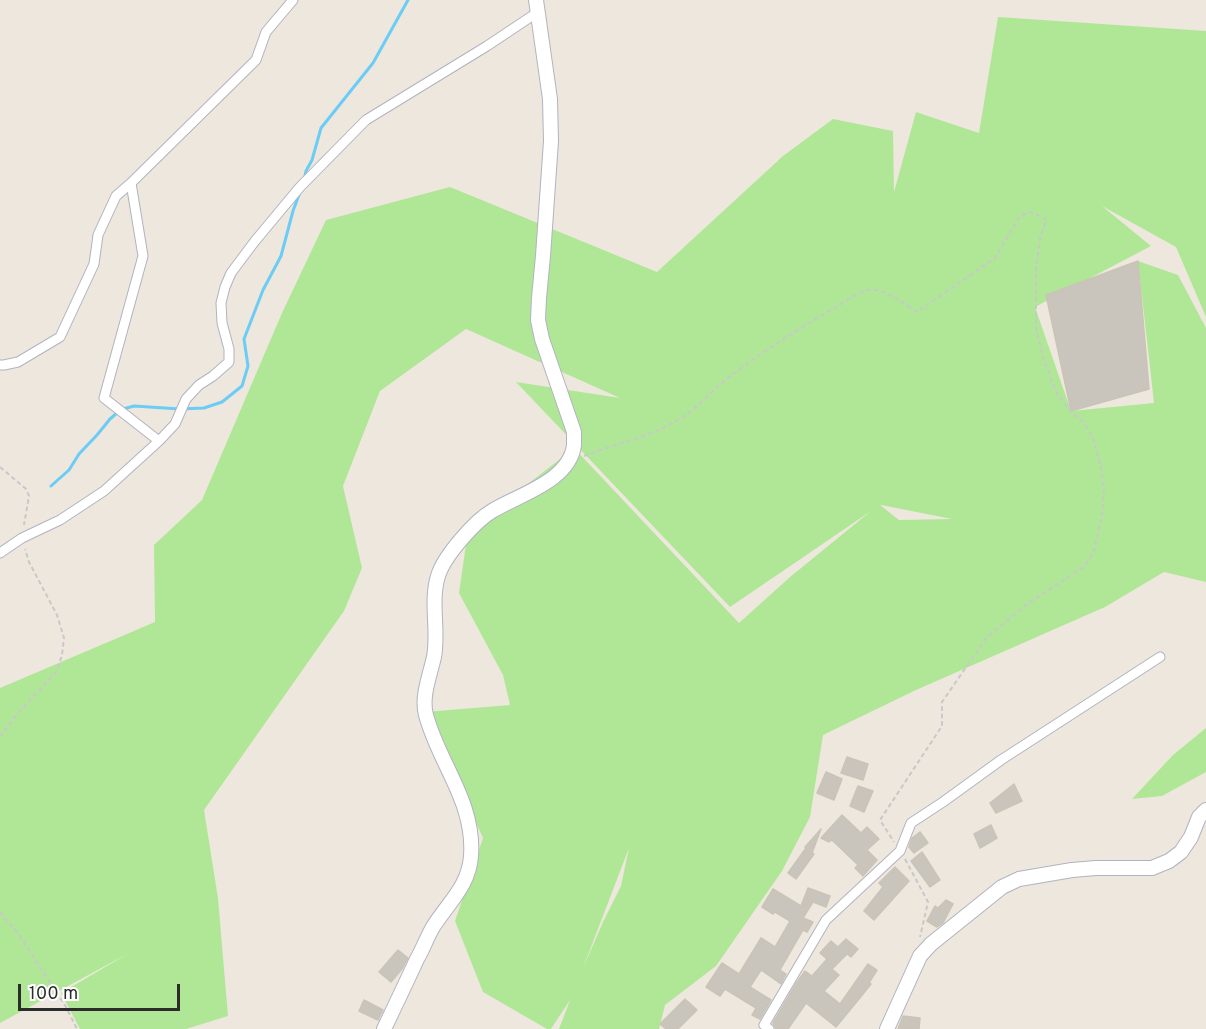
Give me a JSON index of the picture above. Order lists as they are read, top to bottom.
{
  "scale_bar": "100 m"
}
